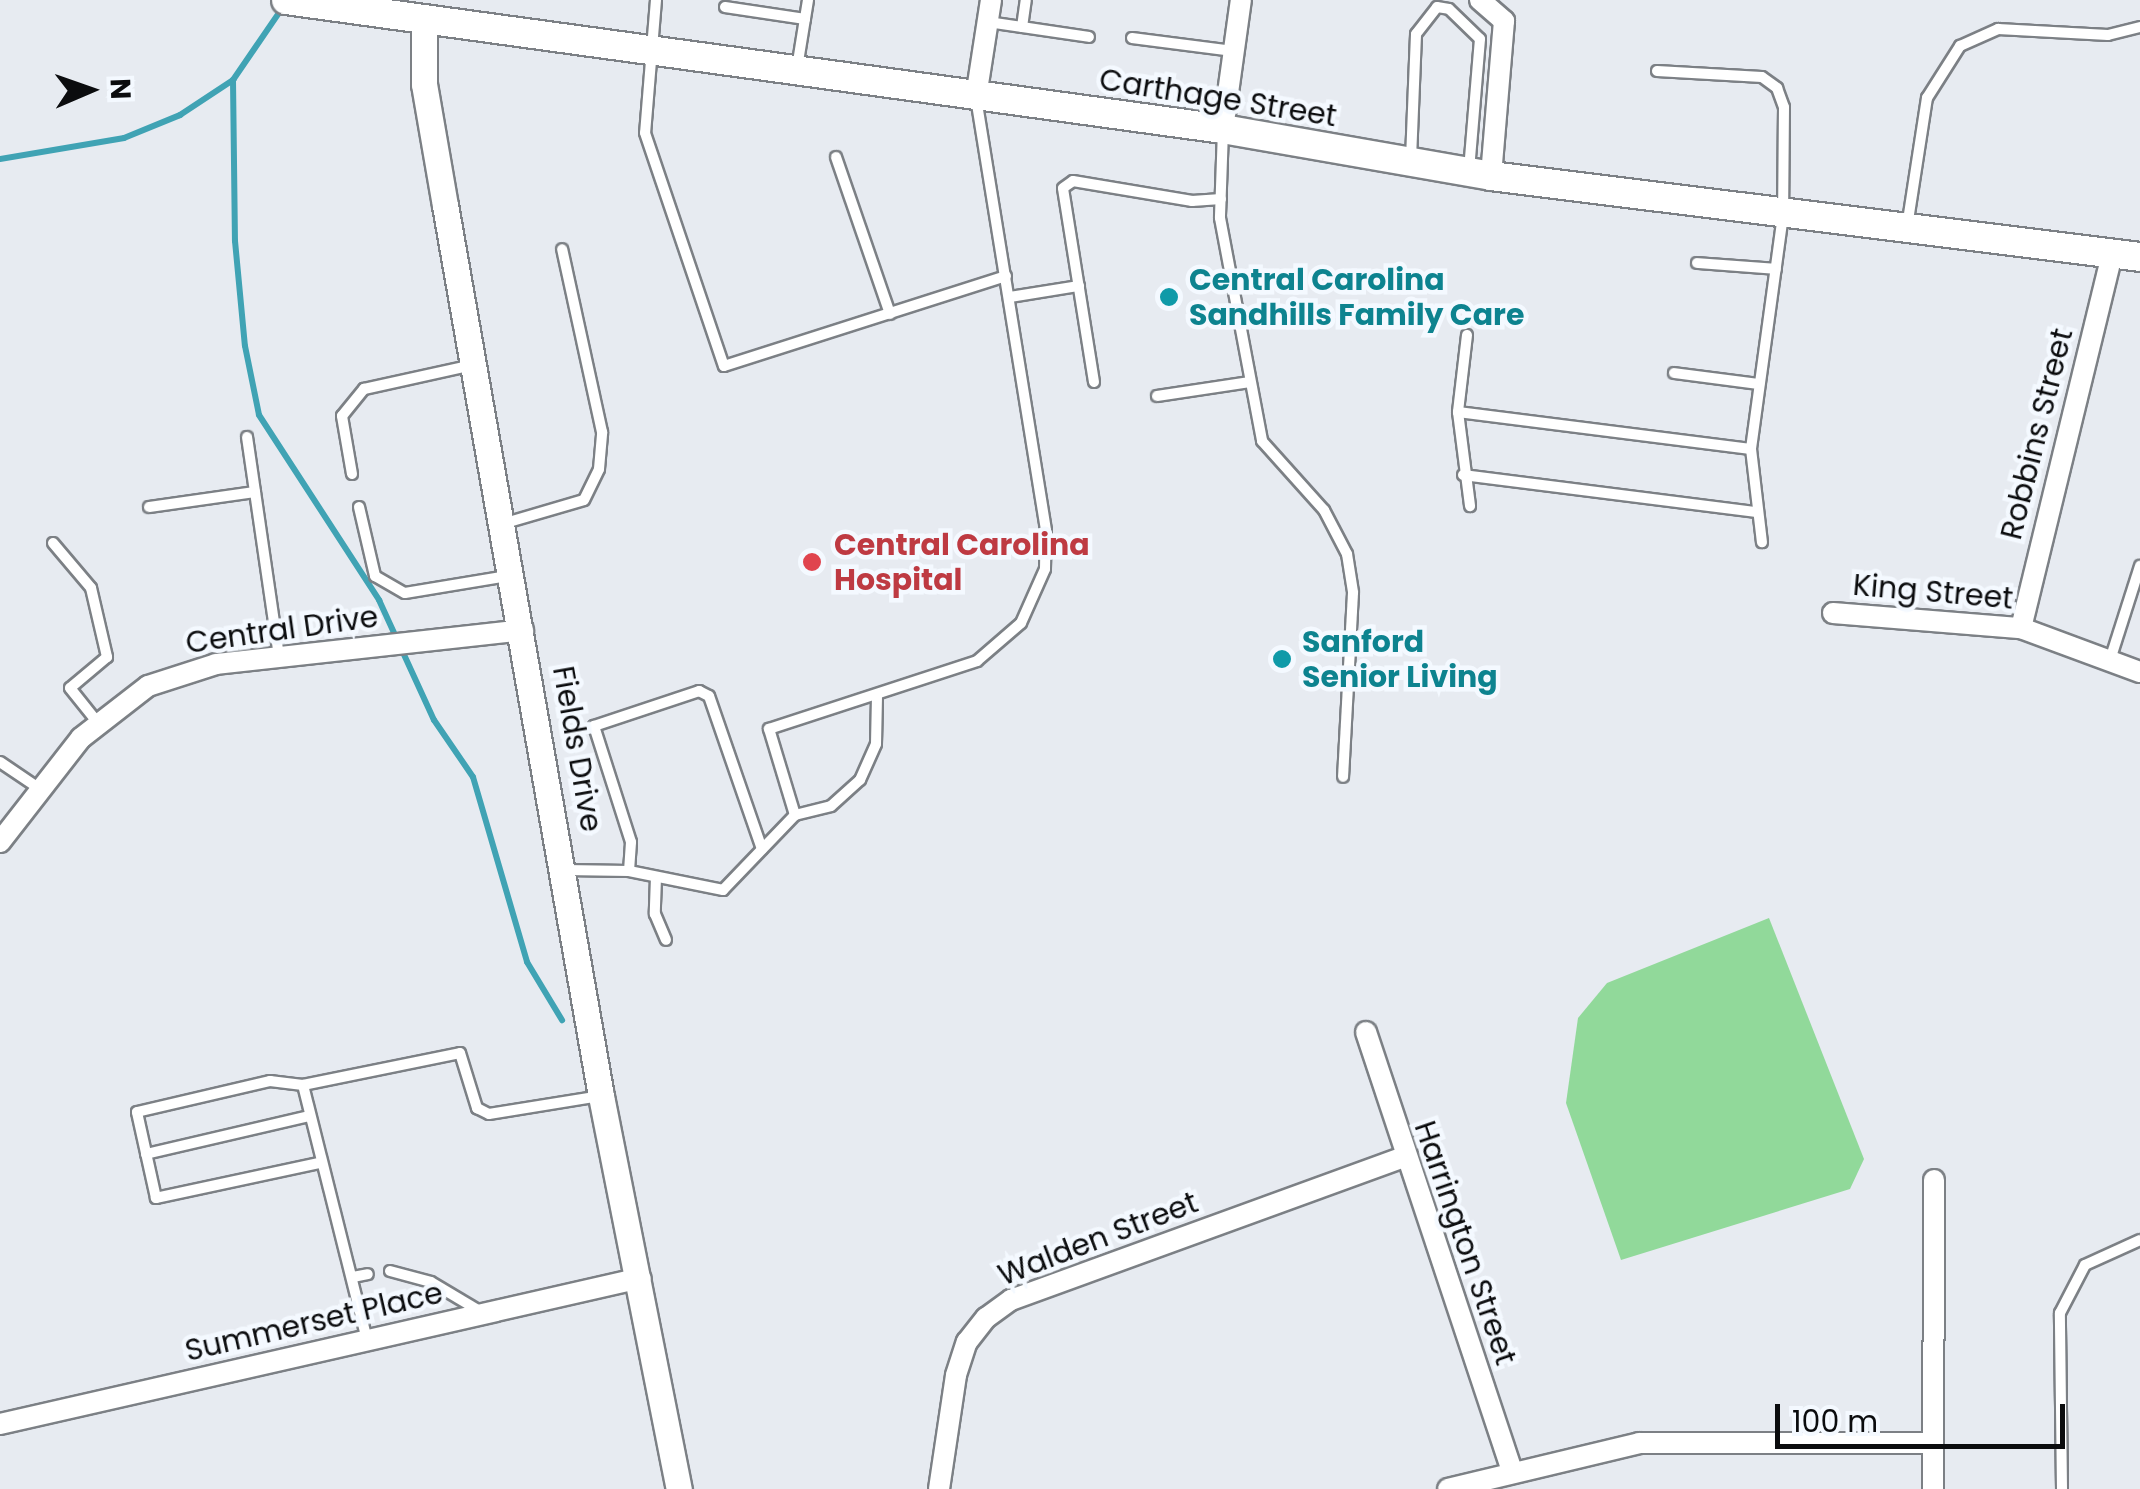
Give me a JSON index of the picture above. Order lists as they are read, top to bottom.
{
  "streets": {
    "main road": ["Carthage Street"],
    "street": [
      "Robbins Street",
      "King Street",
      "Central Drive",
      "Fields Drive",
      "Walden Street",
      "Harrington Street",
      "Summerset Place"
    ]
  },
  "crossings": [
    ["Carthage Street", "Robbins Street"],
    ["Carthage Street", "Fields Drive"],
    ["Robbins Street", "King Street"],
    ["Central Drive", "Fields Drive"],
    ["Fields Drive", "Summerset Place"],
    ["Walden Street", "Harrington Street"]
  ],
  "places": ["Central Carolina Sandhills Family Care", "Central Carolina Hospital", "Sanford Senior Living"],
  "scale_bar": "100 m",
  "north": "right"
}
